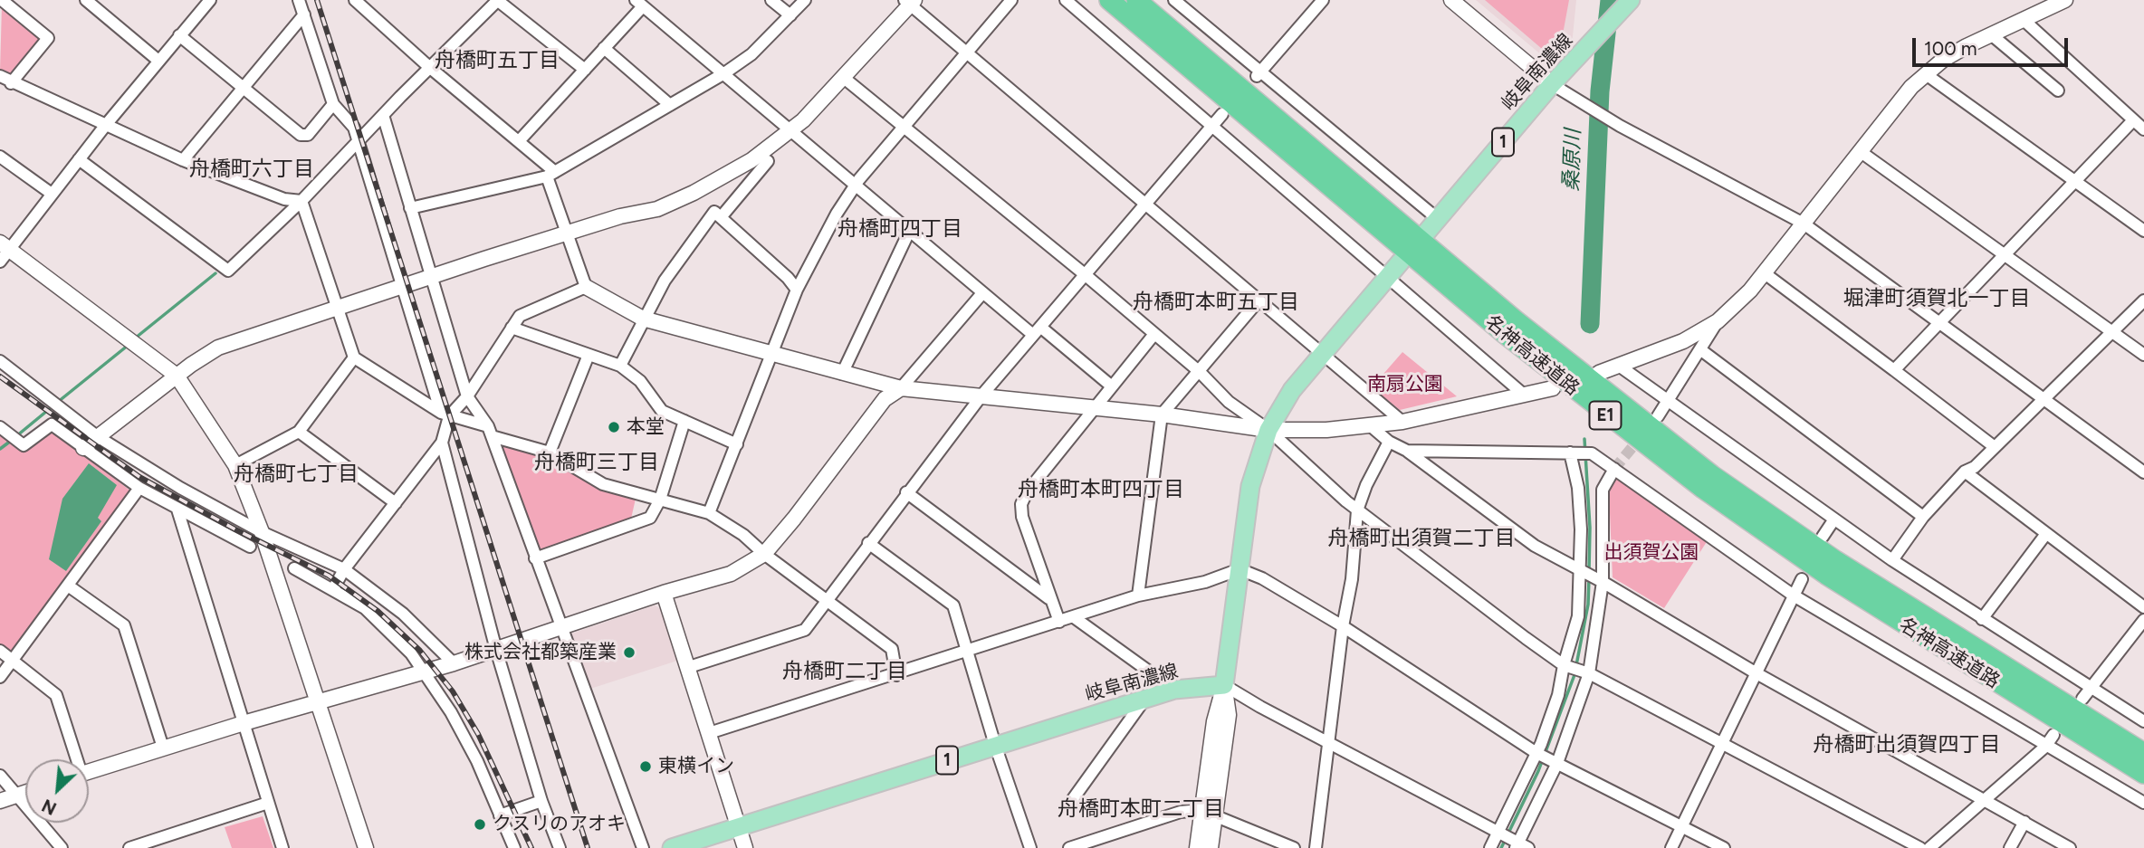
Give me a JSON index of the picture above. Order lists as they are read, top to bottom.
{
  "streets": {
    "highway": ["名神高速道路", "E1"],
    "main road": ["岐阜南濃線", "1"]
  },
  "districts": [
    "舟橋町五丁目",
    "舟橋町六丁目",
    "舟橋町四丁目",
    "堀津町須賀北一丁目",
    "舟橋町本町五丁目",
    "舟橋町三丁目",
    "舟橋町七丁目",
    "舟橋町本町四丁目",
    "舟橋町出須賀二丁目",
    "舟橋町二丁目",
    "舟橋町出須賀四丁目",
    "舟橋町本町二丁目"
  ],
  "water": ["桑原川"],
  "parks": ["南扇公園", "出須賀公園"],
  "places": [
    "本堂",
    "株式会社都築産業",
    "東横イン",
    "クスリのアオキ"
  ],
  "scale_bar": "100 m",
  "north": "bottom left"
}
